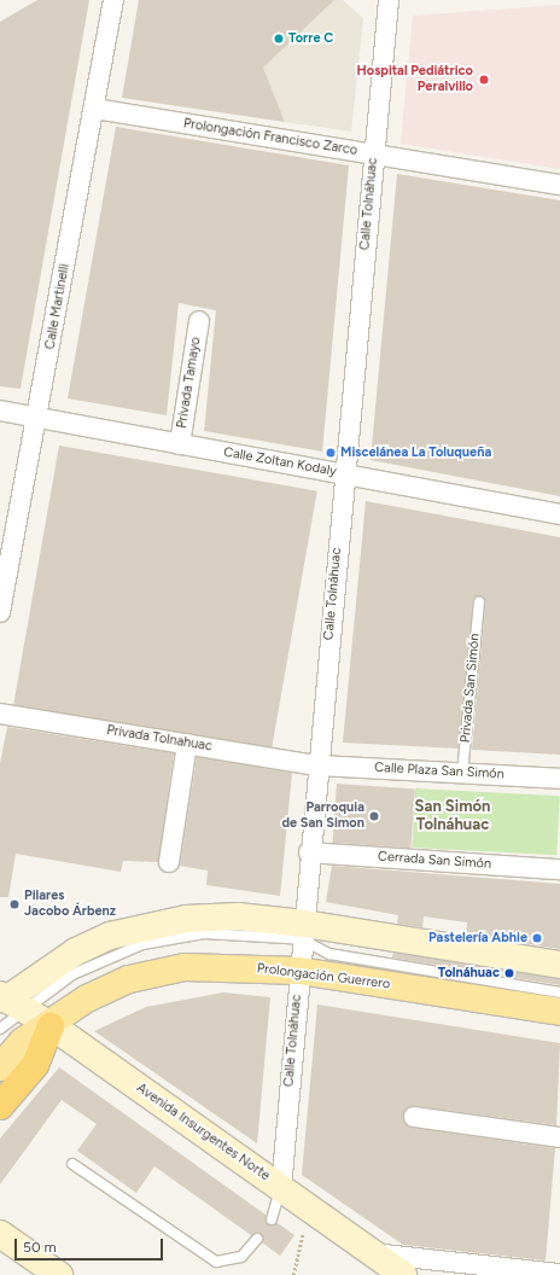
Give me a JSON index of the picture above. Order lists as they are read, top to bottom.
{
  "streets": {
    "main road": ["Prolongación Guerrero", "Avenida Insurgentes Norte"],
    "street": [
      "Prolongación Francisco Zarco",
      "Calle Tolnáhuac",
      "Calle Martinelli",
      "Privada Tamayo",
      "Calle Zoltan Kodaly",
      "Privada Tolnahuac",
      "Calle Plaza San Simón",
      "Cerrada San Simón"
    ],
    "lane": ["Privada San Simón"]
  },
  "crossings": [
    ["Prolongación Francisco Zarco", "Calle Tolnáhuac"],
    ["Prolongación Francisco Zarco", "Calle Martinelli"],
    ["Calle Tolnáhuac", "Calle Zoltan Kodaly"],
    ["Calle Tolnáhuac", "Privada Tolnahuac"],
    ["Calle Tolnáhuac", "Calle Plaza San Simón"],
    ["Calle Tolnáhuac", "Cerrada San Simón"],
    ["Calle Tolnáhuac", "Prolongación Guerrero"],
    ["Calle Tolnáhuac", "Avenida Insurgentes Norte"],
    ["Calle Martinelli", "Calle Zoltan Kodaly"],
    ["Privada Tamayo", "Calle Zoltan Kodaly"],
    ["Privada San Simón", "Calle Plaza San Simón"],
    ["Privada Tolnahuac", "Calle Plaza San Simón"],
    ["Prolongación Guerrero", "Avenida Insurgentes Norte"]
  ],
  "districts": ["San Simón Tolnáhuac"],
  "places": [
    "Torre C",
    "Hospital Pediátrico Peralvillo",
    "Miscelánea La Toluqueña",
    "Parroquia de San Simon",
    "Pilares Jacobo Árbenz",
    "Pastelería Abhie",
    "Tolnáhuac"
  ],
  "scale_bar": "50 m"
}
